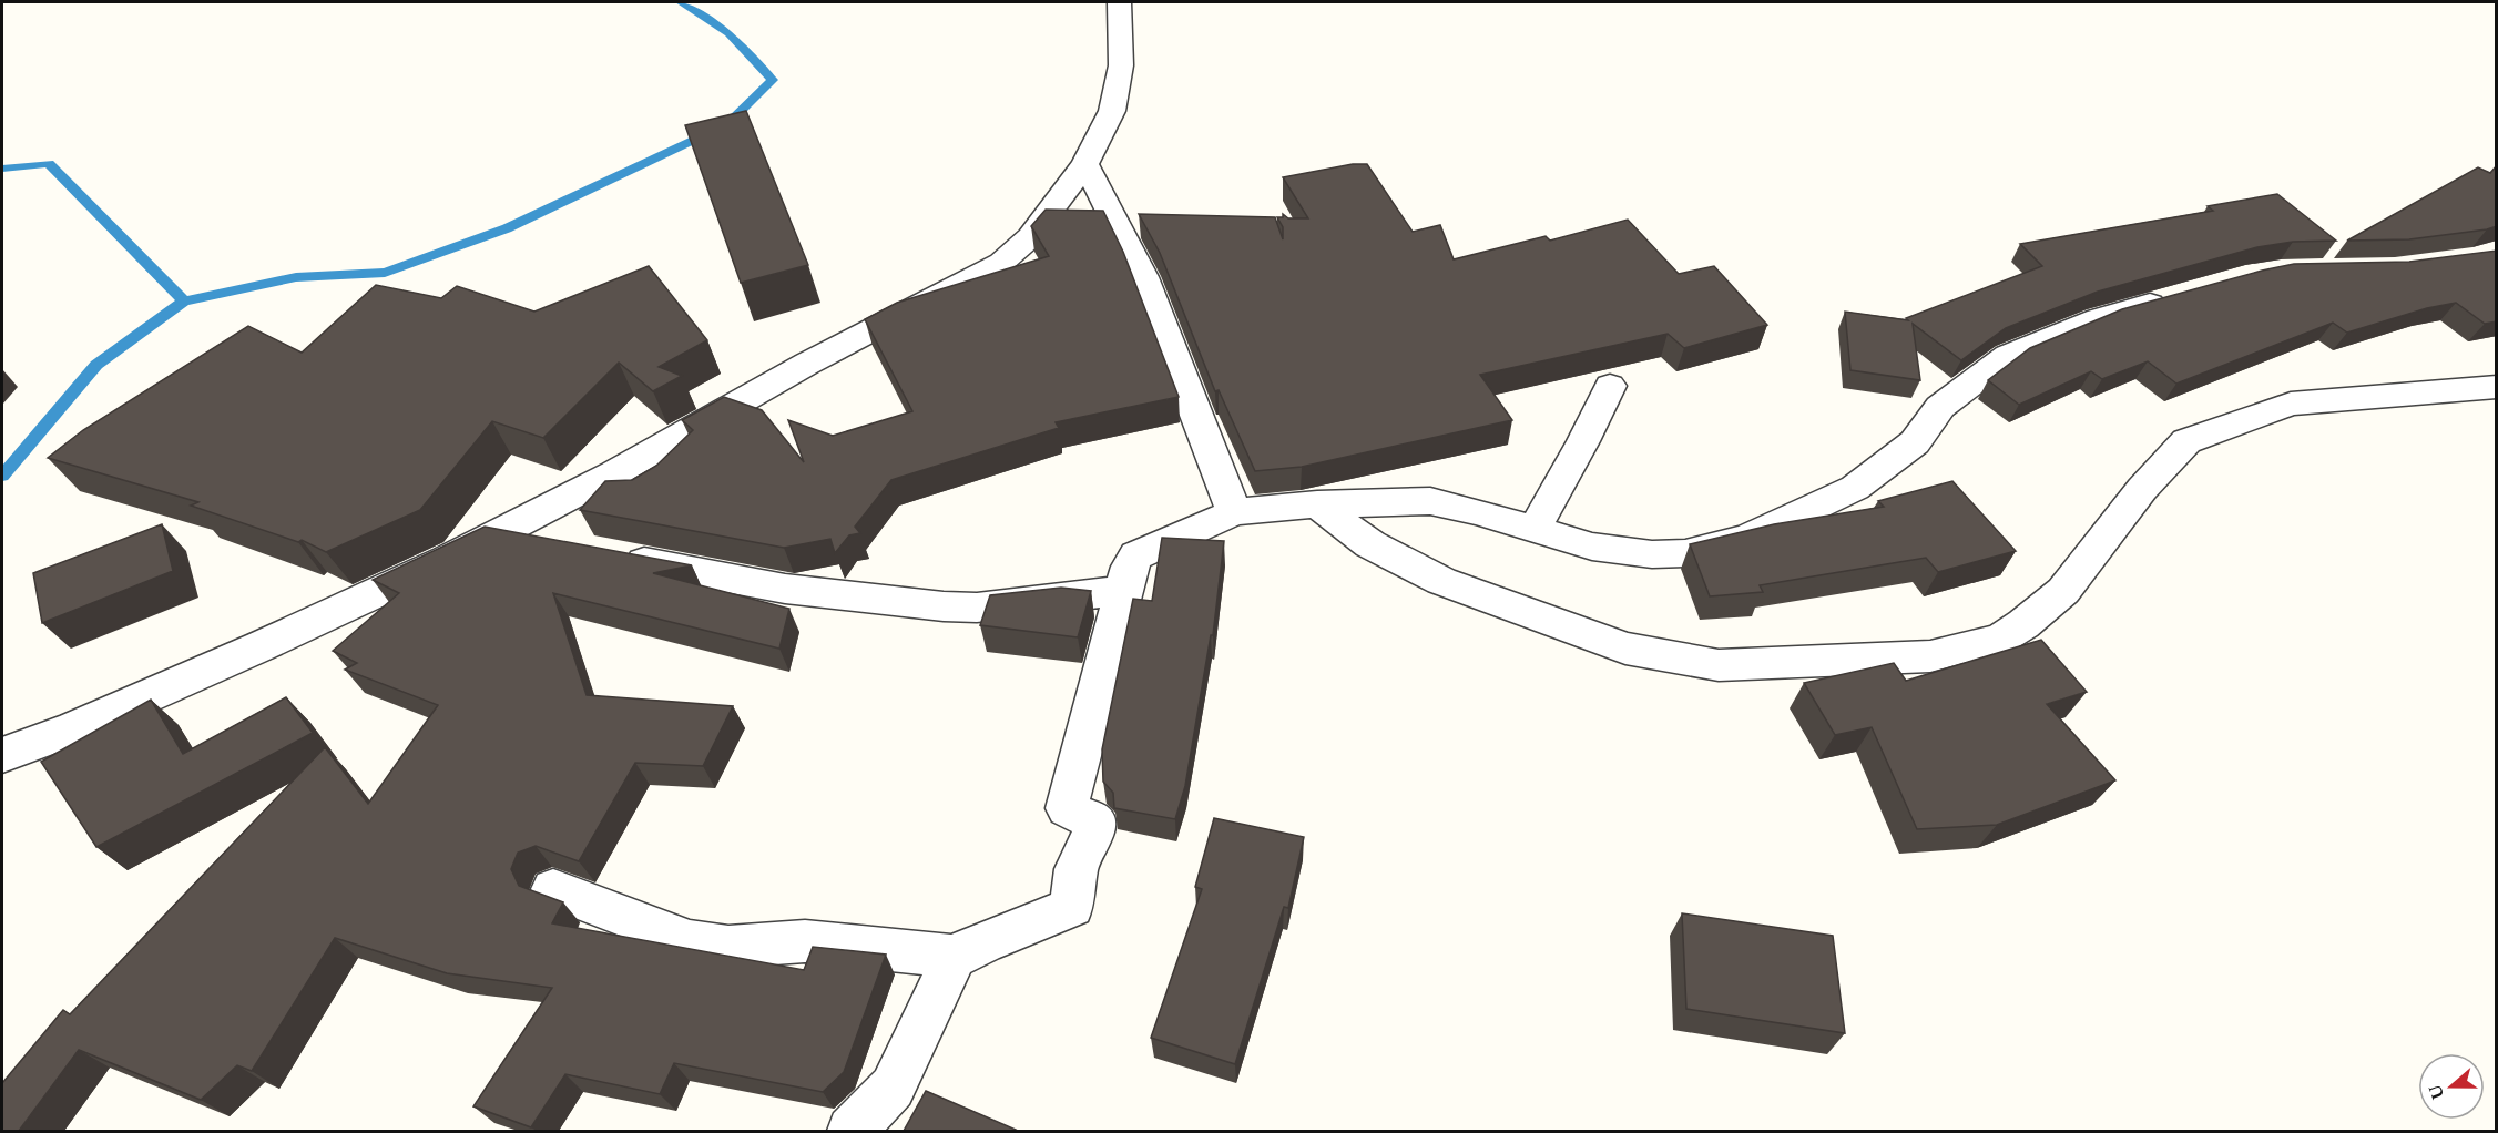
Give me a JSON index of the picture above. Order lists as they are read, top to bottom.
{
  "north": "left"
}
